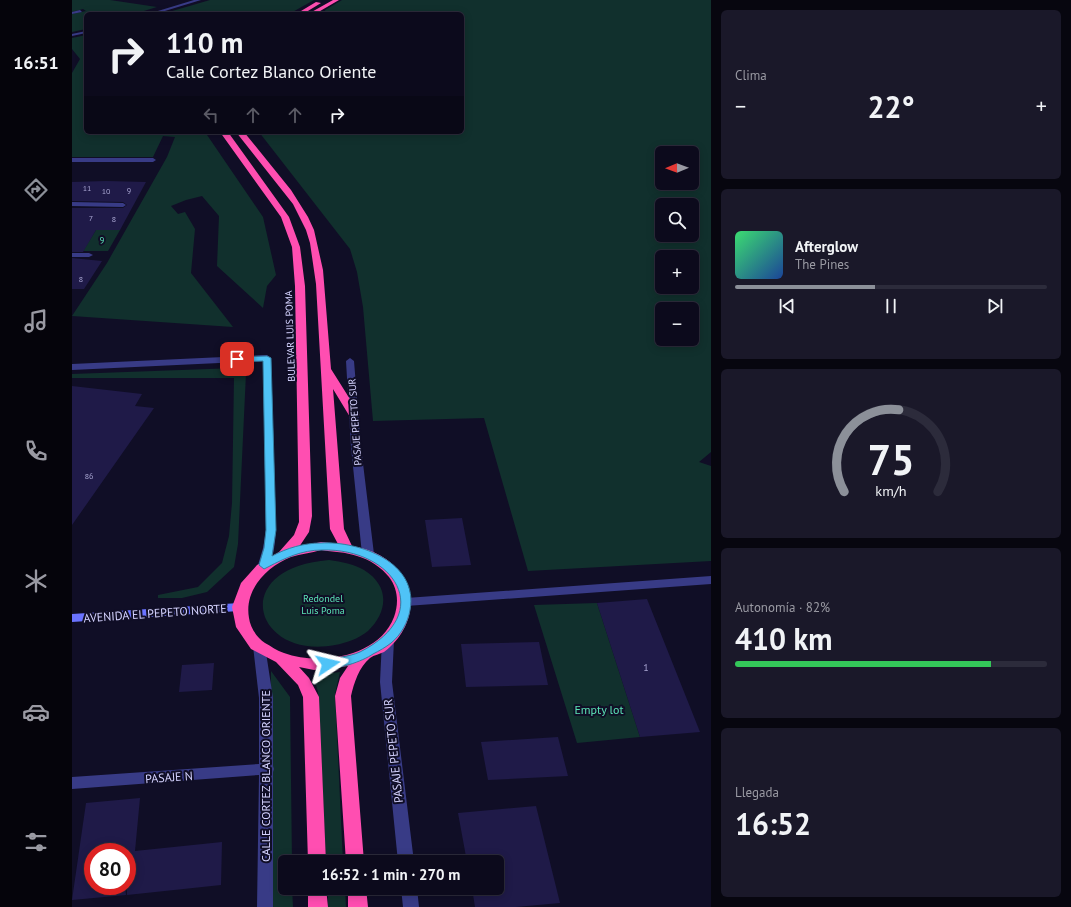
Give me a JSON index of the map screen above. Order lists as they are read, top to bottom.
{
  "streets": {
    "highway": ["BULEVAR LUIS POMA"],
    "main road": ["AVENIDA EL PEPETO NORTE"],
    "street": ["PASAJE PEPETO SUR", "CALLE CORTEZ BLANCO ORIENTE", "PASAJE N"]
  },
  "crossings": [
    ["CALLE CORTEZ BLANCO ORIENTE", "PASAJE N"]
  ],
  "parks": ["9", "Redondel Luis Poma", "Empty lot"],
  "house_numbers": [
    "11",
    "9",
    "10",
    "7",
    "8",
    "8",
    "86",
    "1"
  ],
  "north": "left",
  "page": {
    "tabs": "16:51",
    "tile": [
      "Clima",
      ["Autonomía · 82%", "410 km"],
      ["Llegada", "16:52"]
    ],
    "turn": ["110 m", "Calle Cortez Blanco Oriente"],
    "heat": ["−", "22°", "+"],
    "map_buttons": ["+", "−"],
    "song": ["Afterglow", "The Pines"],
    "limit": "80",
    "trip": "16:52 · 1 min · 270 m",
    "gauge": ["75", "km/h"]
  }
}
